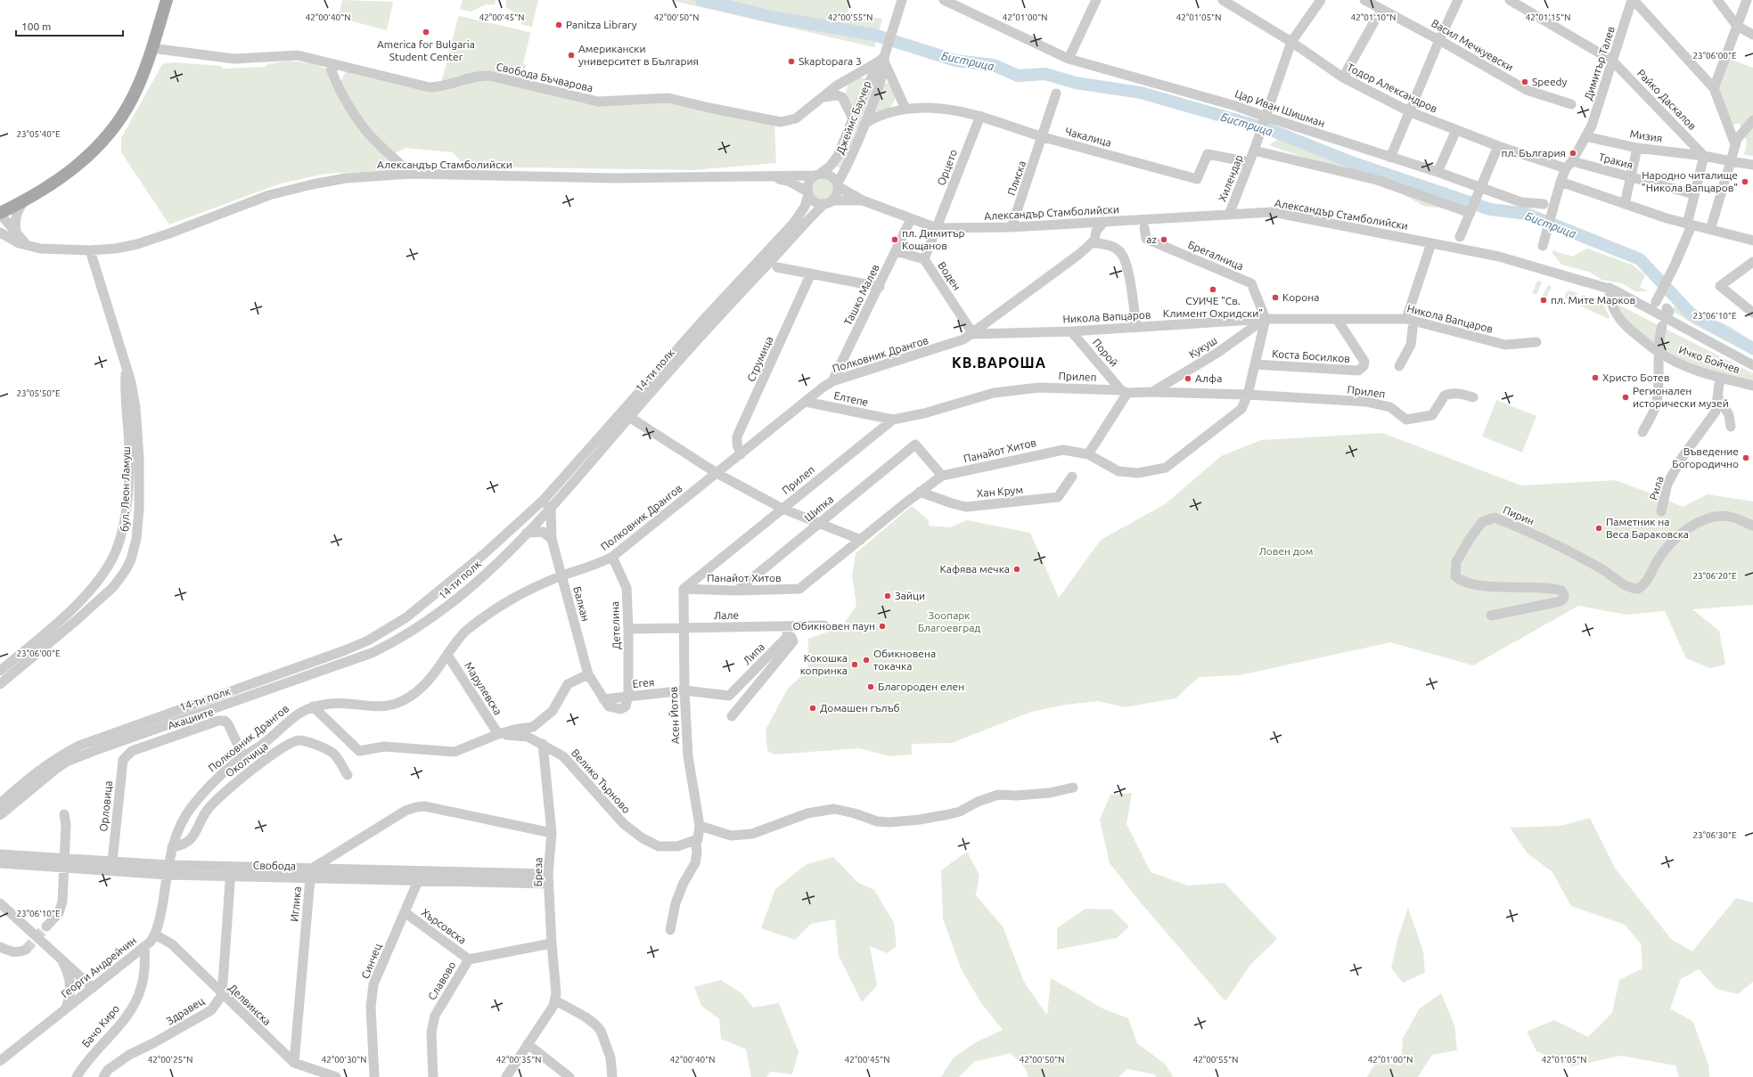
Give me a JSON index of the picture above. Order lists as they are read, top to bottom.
{
  "streets": {
    "street": [
      "Васил Мечкуевски",
      "Димитър Талев",
      "Свобода Бъчварова",
      "Тодор Александров",
      "Райко Даскалов",
      "Цар Иван Шишман",
      "Джеймс Баучер",
      "Мизия",
      "Чакалица",
      "Тракия",
      "Александър Стамболийски",
      "Орцето",
      "Плиска",
      "Хилендар",
      "Брегалница",
      "Воден",
      "Ташко Малев",
      "Никола Вапцаров",
      "Кукуш",
      "Порой",
      "Полковник Дрангов",
      "Коста Босилков",
      "Струмица",
      "Ичко Бойчев",
      "14-ти полк",
      "Прилеп",
      "Елтепе",
      "Панайот Хитов",
      "Рила",
      "бул. Леон Ламуш",
      "Хан Крум",
      "Шипка",
      "Пирин",
      "Балкан",
      "Лале",
      "Детелина",
      "Липа",
      "Егея",
      "Марулевска",
      "Асен Йотов",
      "Акациите",
      "Околчица",
      "Велико Търново",
      "Орловица",
      "Свобода",
      "Бреза",
      "Иглика",
      "Хърсовска",
      "Синчец",
      "Георги Андрейчин",
      "Славово",
      "Делвинска",
      "Здравец",
      "Бачо Киро"
    ]
  },
  "crossings": [
    ["Димитър Талев", "Тодор Александров"],
    ["Димитър Талев", "Райко Даскалов"],
    ["Димитър Талев", "Мизия"],
    ["Димитър Талев", "Тракия"],
    ["Свобода Бъчварова", "Джеймс Баучер"],
    ["Тодор Александров", "Тракия"],
    ["Тодор Александров", "Хилендар"],
    ["Райко Даскалов", "Мизия"],
    ["Цар Иван Шишман", "Хилендар"],
    ["Джеймс Баучер", "Чакалица"],
    ["Джеймс Баучер", "Александър Стамболийски"],
    ["Джеймс Баучер", "14-ти полк"],
    ["Чакалица", "Орцето"],
    ["Чакалица", "Плиска"],
    ["Чакалица", "Хилендар"],
    ["Александър Стамболийски", "Орцето"],
    ["Александър Стамболийски", "Плиска"],
    ["Александър Стамболийски", "Хилендар"],
    ["Александър Стамболийски", "Воден"],
    ["Александър Стамболийски", "Ташко Малев"],
    ["Александър Стамболийски", "Полковник Дрангов"],
    ["Александър Стамболийски", "Ичко Бойчев"],
    ["Александър Стамболийски", "14-ти полк"],
    ["Александър Стамболийски", "бул. Леон Ламуш"],
    ["Орцето", "Воден"],
    ["Брегалница", "Никола Вапцаров"],
    ["Брегалница", "Кукуш"],
    ["Брегалница", "Панайот Хитов"],
    ["Воден", "Никола Вапцаров"],
    ["Воден", "Полковник Дрангов"],
    ["Ташко Малев", "Полковник Дрангов"],
    ["Никола Вапцаров", "Кукуш"],
    ["Никола Вапцаров", "Порой"],
    ["Никола Вапцаров", "Полковник Дрангов"],
    ["Никола Вапцаров", "Коста Босилков"],
    ["Никола Вапцаров", "Панайот Хитов"],
    ["Кукуш", "Прилеп"],
    ["Кукуш", "Панайот Хитов"],
    ["Порой", "Прилеп"],
    ["Полковник Дрангов", "Струмица"],
    ["Полковник Дрангов", "Елтепе"],
    ["Полковник Дрангов", "Балкан"],
    ["Полковник Дрангов", "Детелина"],
    ["Полковник Дрангов", "Марулевска"],
    ["Полковник Дрангов", "Акациите"],
    ["Полковник Дрангов", "Околчица"],
    ["Полковник Дрангов", "Велико Търново"],
    ["Полковник Дрангов", "Свобода"],
    ["Полковник Дрангов", "Георги Андрейчин"],
    ["Коста Босилков", "Панайот Хитов"],
    ["Ичко Бойчев", "Рила"],
    ["14-ти полк", "Балкан"],
    ["Прилеп", "Елтепе"],
    ["Прилеп", "Панайот Хитов"],
    ["Прилеп", "Асен Йотов"],
    ["Панайот Хитов", "Хан Крум"],
    ["Панайот Хитов", "Шипка"],
    ["Панайот Хитов", "Асен Йотов"],
    ["Балкан", "Детелина"],
    ["Балкан", "Егея"],
    ["Лале", "Детелина"],
    ["Лале", "Асен Йотов"],
    ["Детелина", "Егея"],
    ["Липа", "Егея"],
    ["Егея", "Асен Йотов"],
    ["Марулевска", "Велико Търново"],
    ["Асен Йотов", "Велико Търново"],
    ["Акациите", "Орловица"],
    ["Велико Търново", "Бреза"],
    ["Орловица", "Свобода"],
    ["Свобода", "Бреза"],
    ["Свобода", "Иглика"],
    ["Свобода", "Синчец"],
    ["Свобода", "Георги Андрейчин"],
    ["Бреза", "Славово"],
    ["Иглика", "Делвинска"],
    ["Хърсовска", "Синчец"],
    ["Хърсовска", "Славово"],
    ["Георги Андрейчин", "Делвинска"],
    ["Георги Андрейчин", "Бачо Киро"],
    ["Делвинска", "Здравец"]
  ],
  "districts": ["КВ.ВАРОША"],
  "water": ["Бистрица"],
  "parks": ["Ловен дом", "Зоопарк Благоевград"],
  "places": [
    "Panitza Library",
    "America for Bulgaria Student Center",
    "Американски университет в България",
    "Skaptopara 3",
    "Speedy",
    "пл. България",
    "Народно читалище \"Никола Вапцаров\"",
    "пл. Димитър Кощанов",
    "az",
    "СУИЧЕ \"Св. Климент Охридски\"",
    "Корона",
    "пл. Мите Марков",
    "Христо Ботев",
    "Алфа",
    "Регионален исторически музей",
    "Въведение Богородично",
    "Паметник на Веса Бараковска",
    "Кафява мечка",
    "Зайци",
    "Обикновен паун",
    "Обикновена токачка",
    "Кокошка копринка",
    "Благороден елен",
    "Домашен гълъб"
  ],
  "scale_bar": "100 m",
  "coordinates": [
    "42°00'40\"N",
    "42°00'45\"N",
    "42°00'50\"N",
    "42°00'55\"N",
    "42°01'00\"N",
    "42°01'05\"N",
    "42°01'10\"N",
    "42°01'15\"N",
    "23°06'00\"E",
    "23°05'40\"E",
    "23°06'10\"E",
    "23°05'50\"E",
    "23°06'20\"E",
    "23°06'30\"E",
    "42°00'25\"N",
    "42°00'30\"N",
    "42°00'35\"N"
  ]
}
